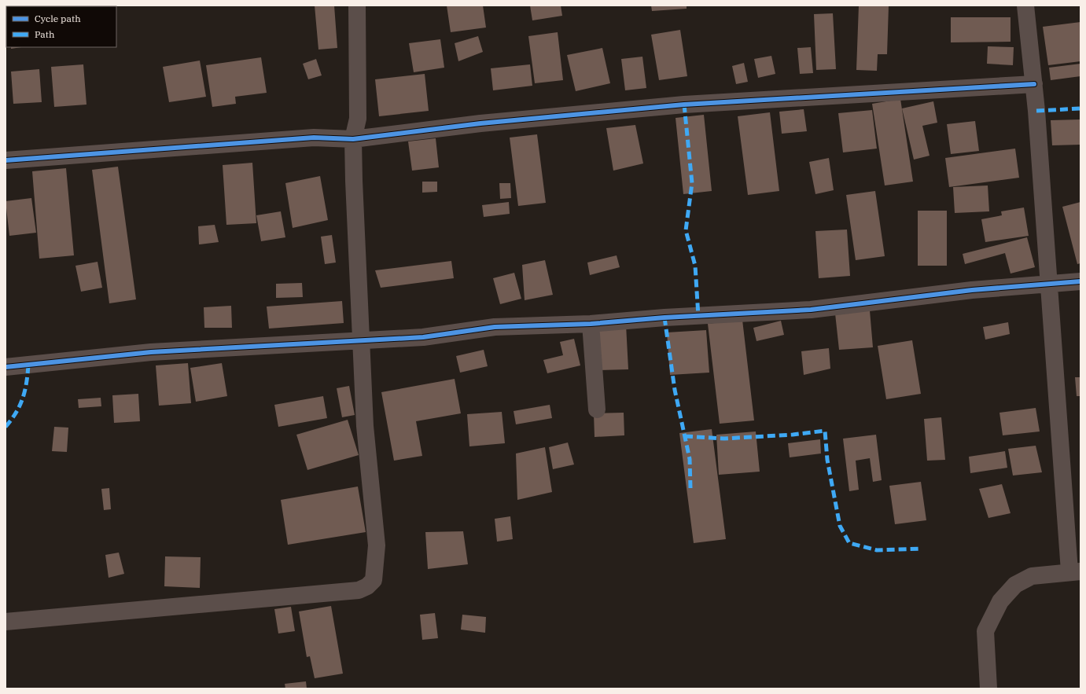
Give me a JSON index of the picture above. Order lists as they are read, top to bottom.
{
  "legend": ["Cycle path", "Path"]
}
